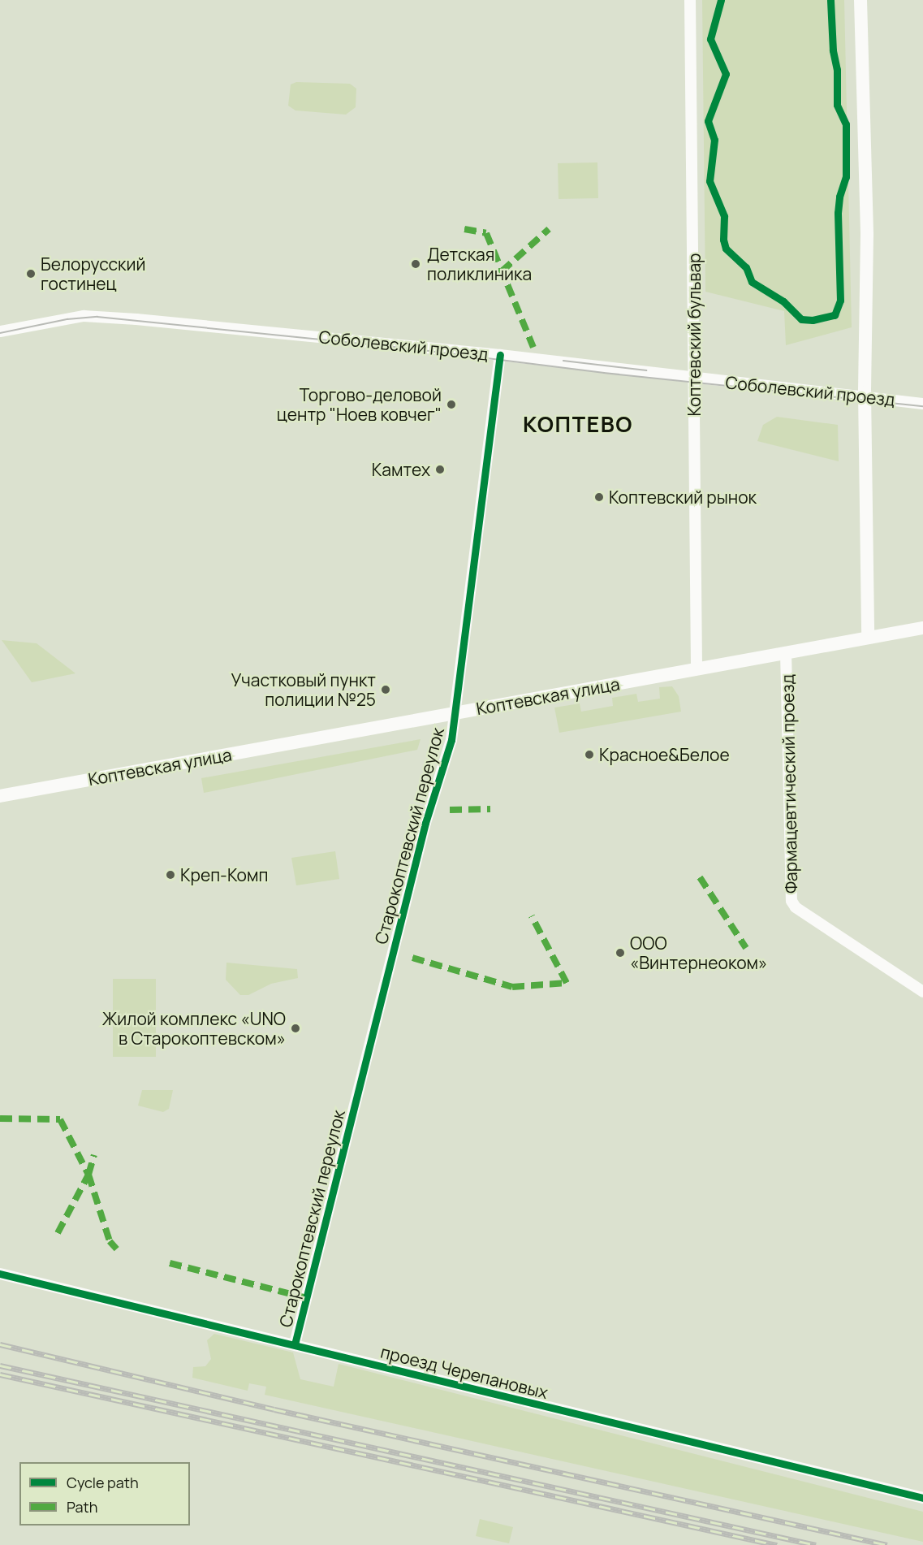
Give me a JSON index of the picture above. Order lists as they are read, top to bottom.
{
  "streets": {
    "street": [
      "Коптевский бульвар",
      "Соболевский проезд",
      "Коптевская улица",
      "Фармацевтический проезд",
      "Старокоптевский переулок",
      "проезд Черепановых"
    ]
  },
  "crossings": [
    ["Коптевский бульвар", "Соболевский проезд"],
    ["Коптевский бульвар", "Коптевская улица"],
    ["Соболевский проезд", "Старокоптевский переулок"],
    ["Коптевская улица", "Фармацевтический проезд"],
    ["Коптевская улица", "Старокоптевский переулок"],
    ["Старокоптевский переулок", "проезд Черепановых"]
  ],
  "districts": ["КОПТЕВО"],
  "places": [
    "Детская поликлиника",
    "Белорусский гостинец",
    "Торгово-деловой центр \"Ноев ковчег\"",
    "Камтех",
    "Коптевский рынок",
    "Участковый пункт полиции №25",
    "Красное&Белое",
    "Креп-Комп",
    "ООО «Винтернеоком»",
    "Жилой комплекс «UNO в Старокоптевском»"
  ],
  "legend": ["Cycle path", "Path"]
}
